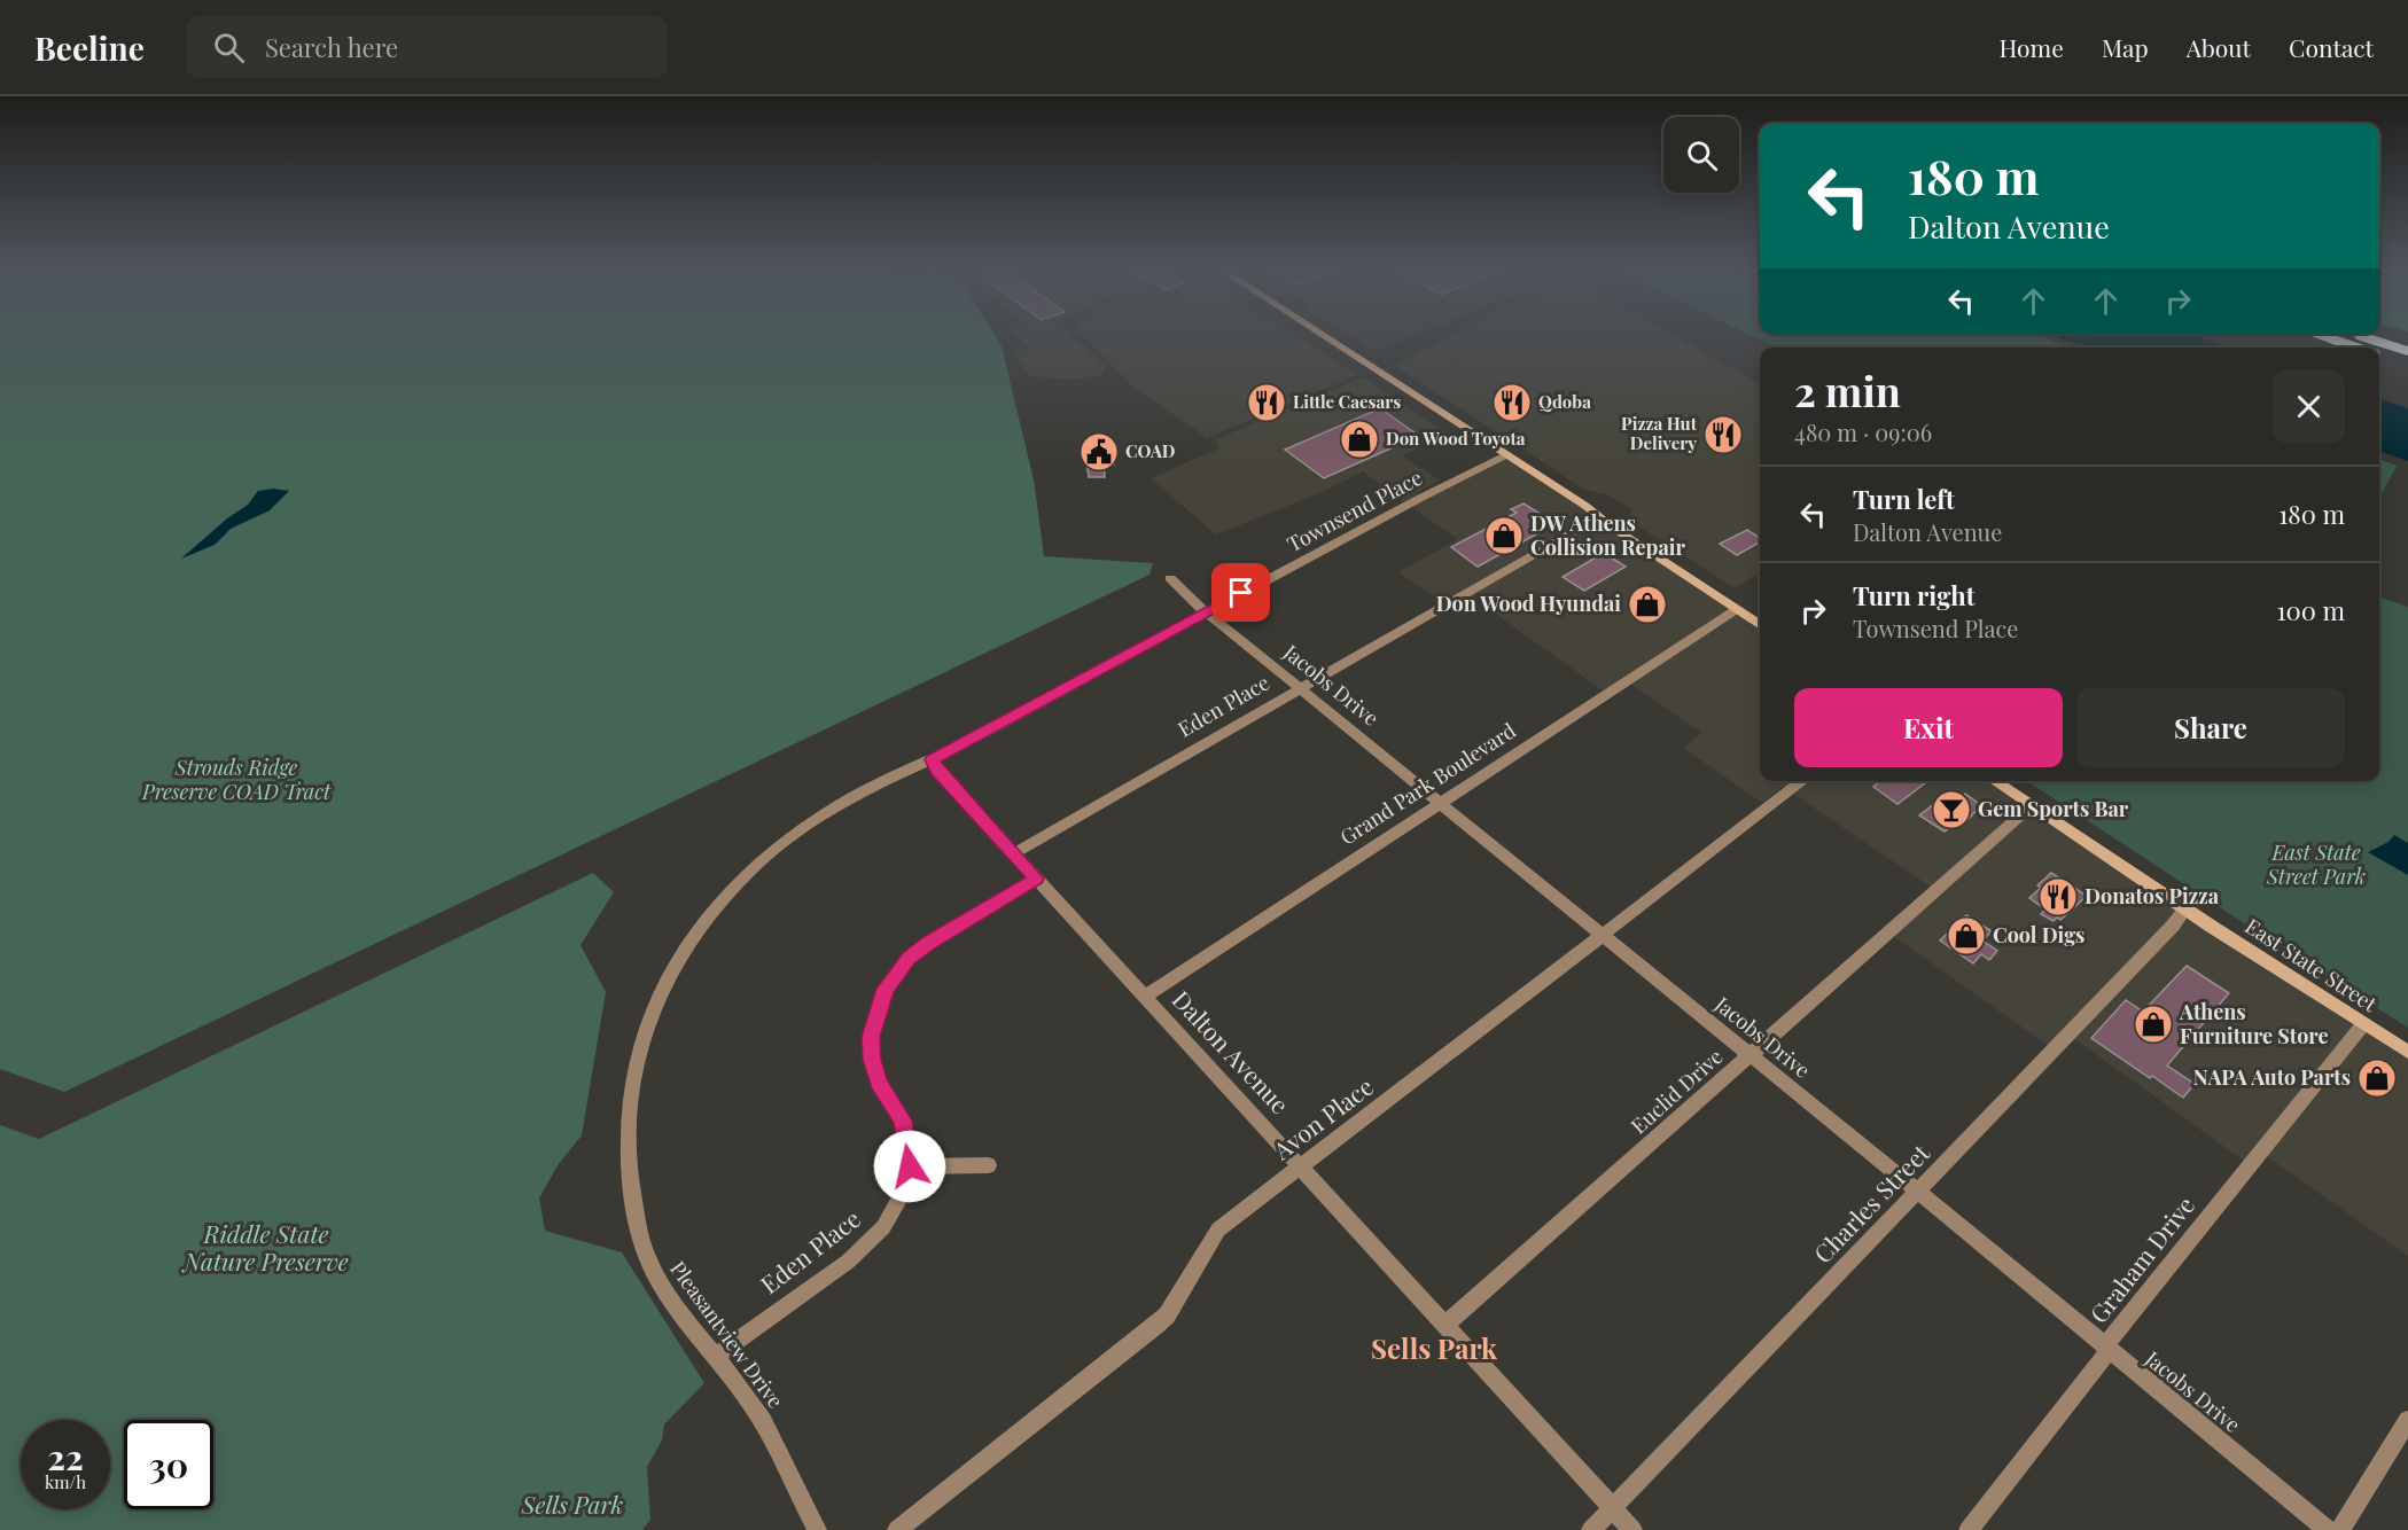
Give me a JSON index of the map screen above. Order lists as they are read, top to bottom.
{
  "streets": {
    "main road": ["East State Street"],
    "street": [
      "Townsend Place",
      "Jacobs Drive",
      "Eden Place",
      "Grand Park Boulevard",
      "Dalton Avenue",
      "Euclid Drive",
      "Avon Place",
      "Charles Street",
      "Graham Drive",
      "Pleasantview Drive"
    ]
  },
  "crossings": [
    ["Townsend Place", "Jacobs Drive"],
    ["Townsend Place", "Dalton Avenue"],
    ["Townsend Place", "Pleasantview Drive"],
    ["Jacobs Drive", "Eden Place"],
    ["Jacobs Drive", "Grand Park Boulevard"],
    ["Jacobs Drive", "Euclid Drive"],
    ["Jacobs Drive", "Avon Place"],
    ["Jacobs Drive", "Charles Street"],
    ["Jacobs Drive", "Graham Drive"],
    ["Eden Place", "Dalton Avenue"],
    ["Eden Place", "Pleasantview Drive"],
    ["Grand Park Boulevard", "Dalton Avenue"],
    ["East State Street", "Euclid Drive"],
    ["East State Street", "Charles Street"],
    ["East State Street", "Graham Drive"],
    ["Dalton Avenue", "Euclid Drive"],
    ["Dalton Avenue", "Avon Place"],
    ["Dalton Avenue", "Charles Street"],
    ["Dalton Avenue", "Pleasantview Drive"]
  ],
  "districts": ["Sells Park"],
  "parks": [
    "Strouds Ridge Preserve COAD Tract",
    "East State Street Park",
    "Riddle State Nature Preserve",
    "Sells Park"
  ],
  "places": {
    "restaurant": [
      "Little Caesars",
      "Qdoba",
      "Pizza Hut Delivery",
      "Donatos Pizza"
    ],
    "shop": [
      "Don Wood Toyota",
      "DW Athens Collision Repair",
      "Don Wood Hyundai",
      "Cool Digs",
      "Athens Furniture Store",
      "NAPA Auto Parts"
    ],
    "public building": ["COAD"],
    "bar": ["Gem Sports Bar"]
  },
  "page": {
    "header": "Beeline",
    "search": "Search here",
    "nav": [
      "Home",
      "Map",
      "About",
      "Contact"
    ],
    "turn": ["180 m", "Dalton Avenue"],
    "heading": ["2 min", "480 m · 09:06"],
    "list": [
      {
        "name": "Turn left",
        "note": "Dalton Avenue",
        "value": "180 m"
      },
      {
        "name": "Turn right",
        "note": "Townsend Place",
        "value": "100 m"
      }
    ],
    "buttons": ["Exit", "Share"],
    "speed": "22 km/h",
    "limit": "30"
  }
}
